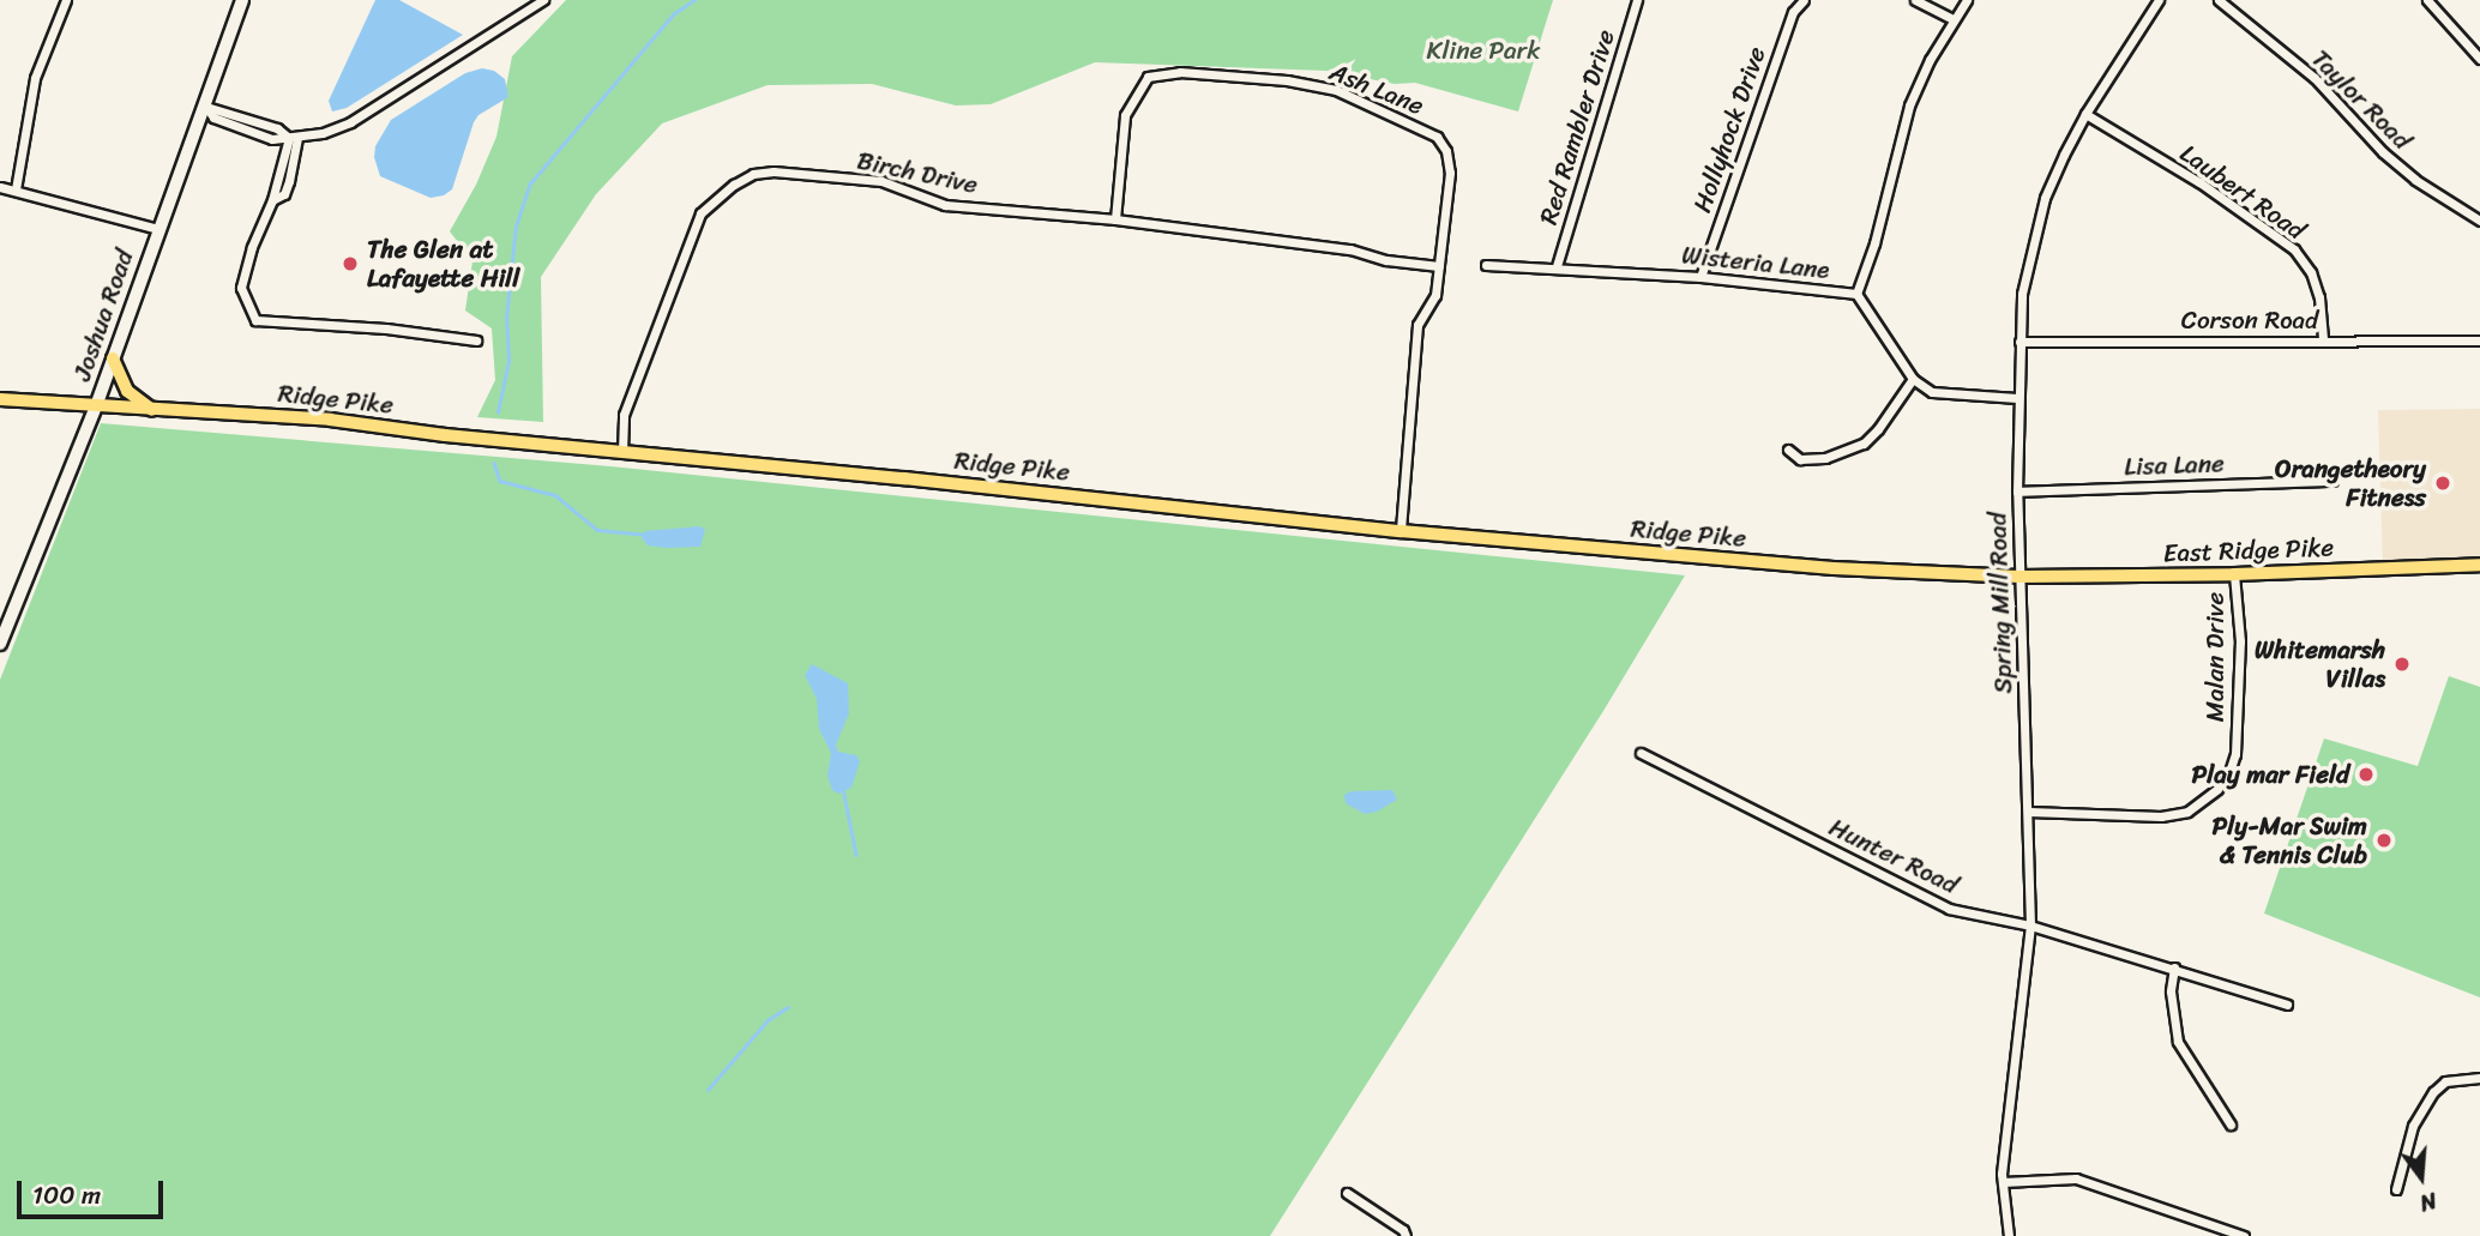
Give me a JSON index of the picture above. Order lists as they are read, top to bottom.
{
  "streets": {
    "main road": ["Joshua Road", "Ridge Pike", "East Ridge Pike"],
    "street": [
      "Ash Lane",
      "Taylor Road",
      "Red Rambler Drive",
      "Hollyhock Drive",
      "Birch Drive",
      "Laubert Road",
      "Wisteria Lane",
      "Corson Road",
      "Lisa Lane",
      "Spring Mill Road",
      "Malan Drive",
      "Hunter Road"
    ]
  },
  "crossings": [
    ["Ash Lane", "Birch Drive"],
    ["Ash Lane", "Ridge Pike"],
    ["Red Rambler Drive", "Wisteria Lane"],
    ["Hollyhock Drive", "Wisteria Lane"],
    ["Birch Drive", "Ridge Pike"],
    ["Laubert Road", "Corson Road"],
    ["Laubert Road", "Spring Mill Road"],
    ["Joshua Road", "Ridge Pike"],
    ["Corson Road", "Spring Mill Road"],
    ["Ridge Pike", "East Ridge Pike"],
    ["Ridge Pike", "Spring Mill Road"],
    ["Lisa Lane", "Spring Mill Road"],
    ["East Ridge Pike", "Spring Mill Road"],
    ["East Ridge Pike", "Malan Drive"],
    ["Spring Mill Road", "Malan Drive"],
    ["Spring Mill Road", "Hunter Road"]
  ],
  "parks": ["Kline Park"],
  "places": [
    "The Glen at Lafayette Hill",
    "Orangetheory Fitness",
    "Whitemarsh Villas",
    "Play mar Field",
    "Ply-Mar Swim & Tennis Club"
  ],
  "scale_bar": "100 m",
  "north": "bottom"
}
